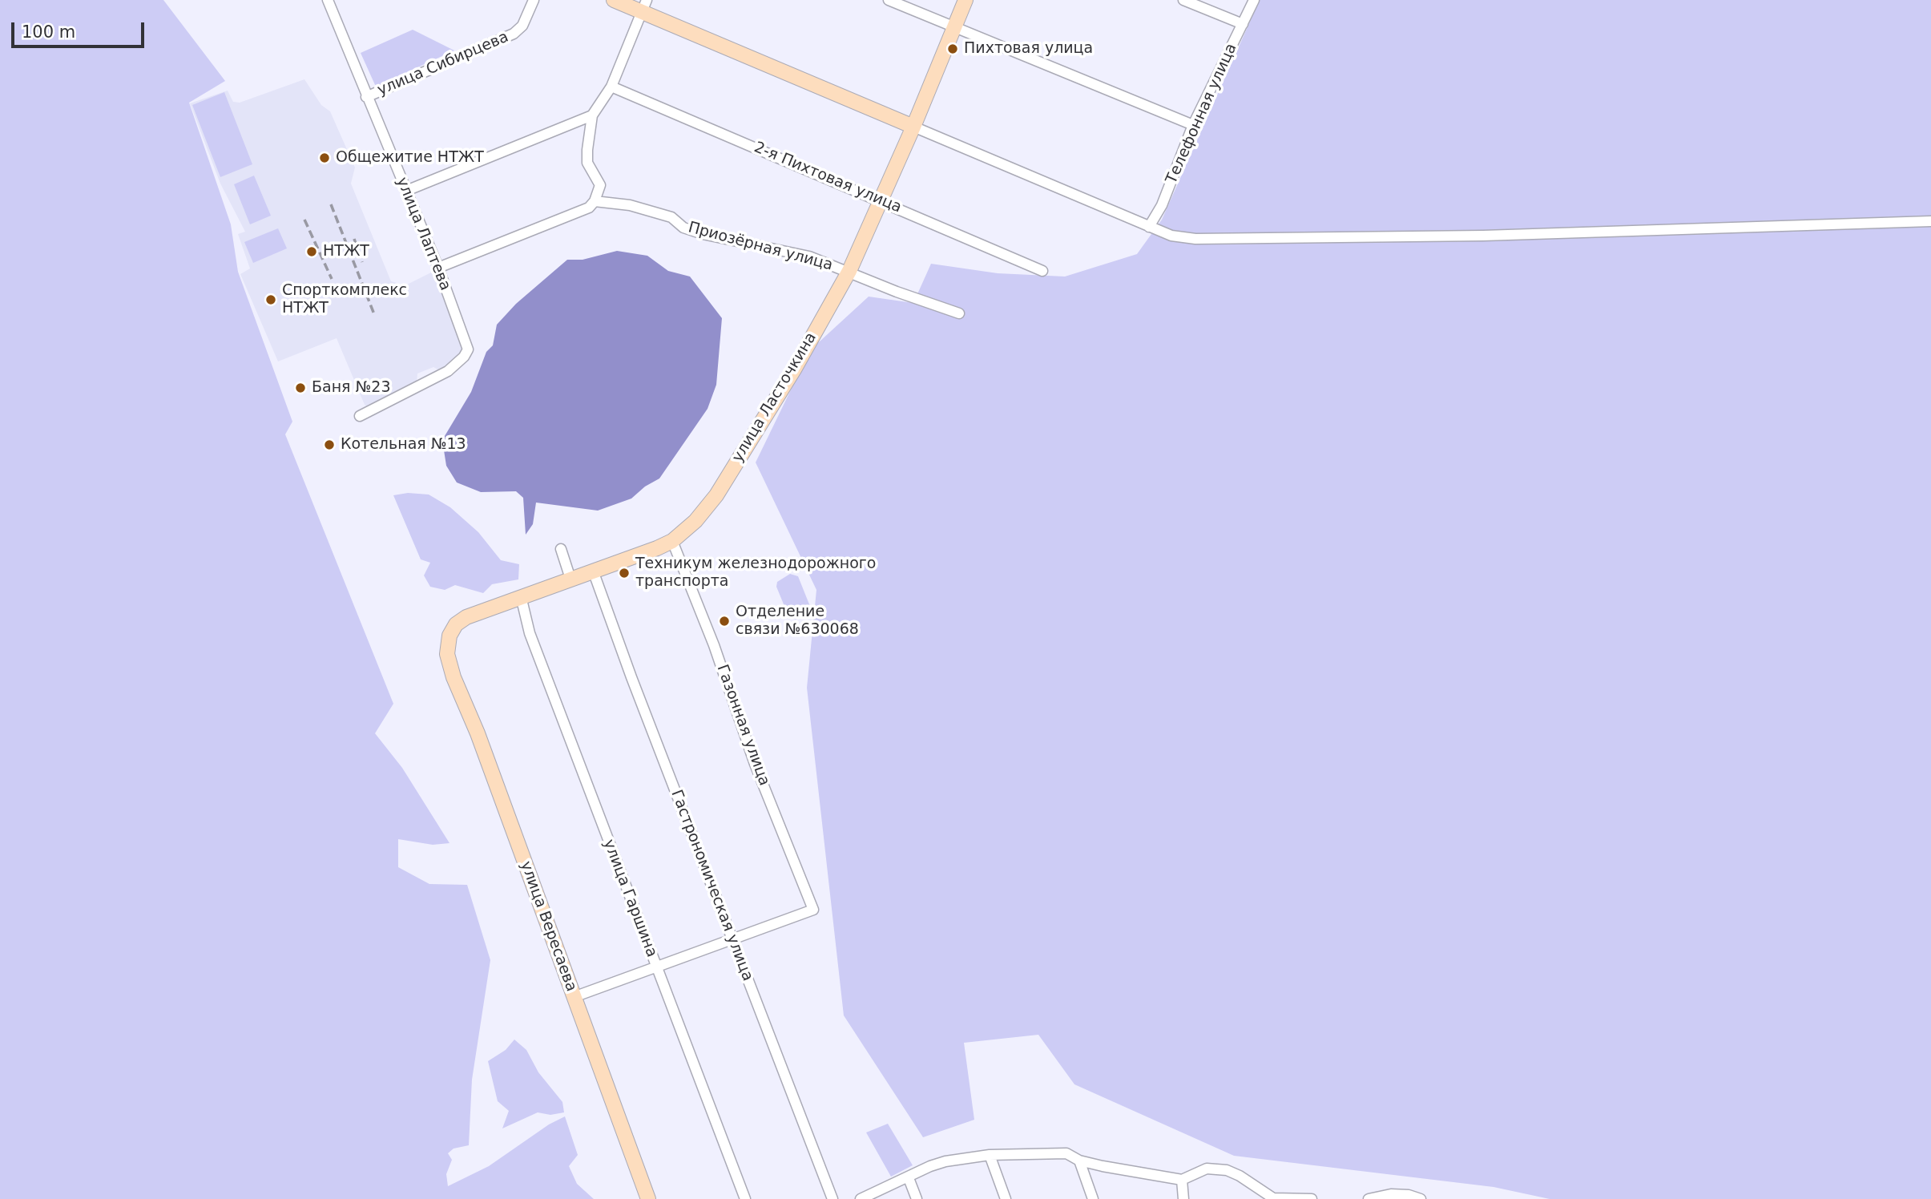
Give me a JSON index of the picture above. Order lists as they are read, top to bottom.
{
  "streets": {
    "street": [
      "улица Сибирцева",
      "Телефонная улица",
      "2-я Пихтовая улица",
      "улица Лаптева",
      "Приозёрная улица",
      "улица Ласточкина",
      "Газонная улица",
      "Гастрономическая улица",
      "улица Гаршина",
      "улица Вересаева"
    ]
  },
  "crossings": [
    ["улица Сибирцева", "улица Лаптева"],
    ["2-я Пихтовая улица", "улица Ласточкина"],
    ["Приозёрная улица", "улица Ласточкина"],
    ["улица Ласточкина", "Газонная улица"],
    ["улица Ласточкина", "Гастрономическая улица"],
    ["улица Ласточкина", "улица Гаршина"],
    ["улица Ласточкина", "улица Вересаева"],
    ["Газонная улица", "Гастрономическая улица"]
  ],
  "places": [
    "Пихтовая улица",
    "Общежитие НТЖТ",
    "НТЖТ",
    "Спорткомплекс НТЖТ",
    "Баня №23",
    "Котельная №13",
    "Техникум железнодорожного транспорта",
    "Отделение связи №630068"
  ],
  "scale_bar": "100 m"
}
